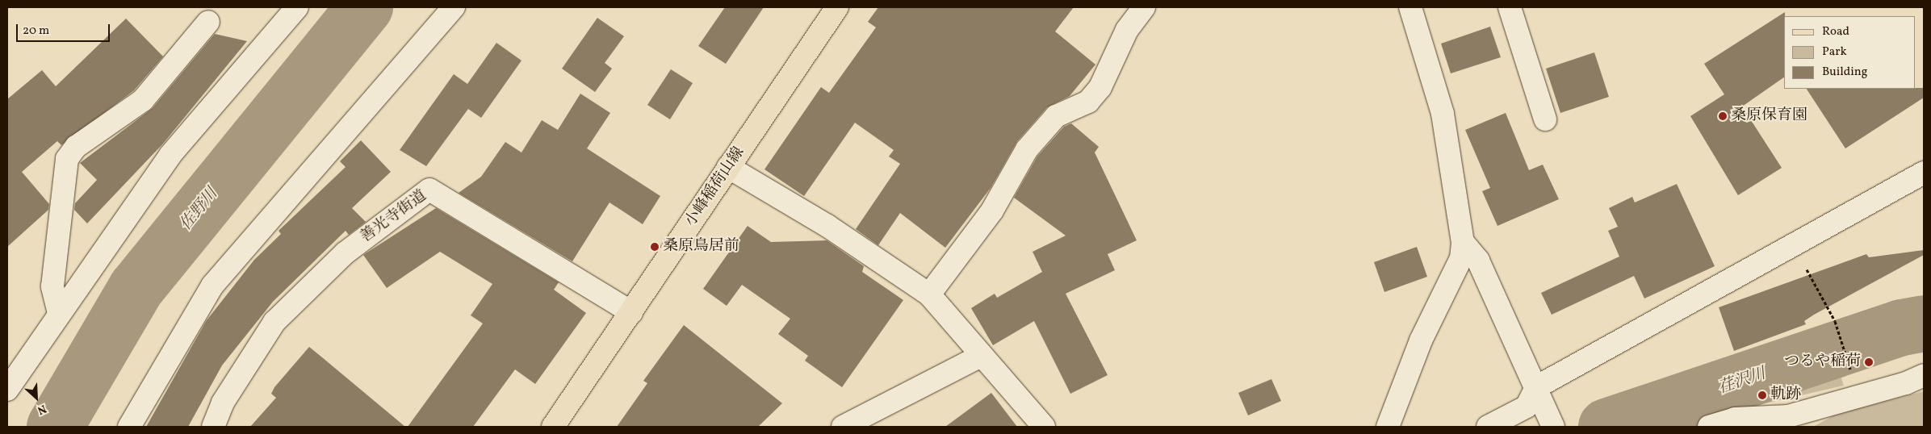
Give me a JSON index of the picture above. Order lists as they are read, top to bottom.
{
  "streets": {
    "main road": ["小峰稲荷山線"],
    "street": ["善光寺街道"]
  },
  "crossings": [
    ["小峰稲荷山線", "善光寺街道"]
  ],
  "water": ["佐野川", "荏沢川"],
  "places": [
    "桑原保育園",
    "桑原鳥居前",
    "つるや稲荷",
    "軌跡"
  ],
  "legend": ["Road", "Park", "Building"],
  "scale_bar": "20 m",
  "north": "bottom right"
}
